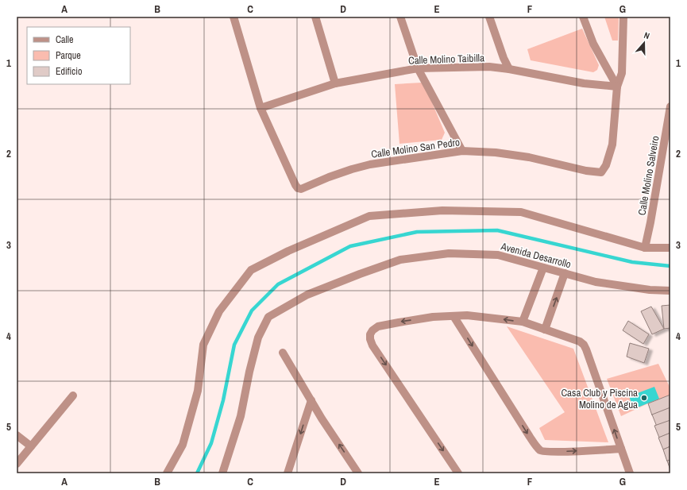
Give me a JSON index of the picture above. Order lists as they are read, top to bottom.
{
  "streets": {
    "street": [
      "Calle Molino Taibilla",
      "Calle Molino San Pedro",
      "Calle Molino Salveiro",
      "Avenida Desarrollo"
    ]
  },
  "crossings": [
    ["Calle Molino Taibilla", "Calle Molino San Pedro"]
  ],
  "places": ["Casa Club y Piscina Molino de Agua"],
  "legend": ["Calle", "Parque", "Edificio"],
  "north": "top",
  "grid": {
    "columns": [
      "A",
      "B",
      "C",
      "D",
      "E",
      "F",
      "G"
    ],
    "rows": [
      "1",
      "2",
      "3",
      "4",
      "5"
    ]
  }
}
